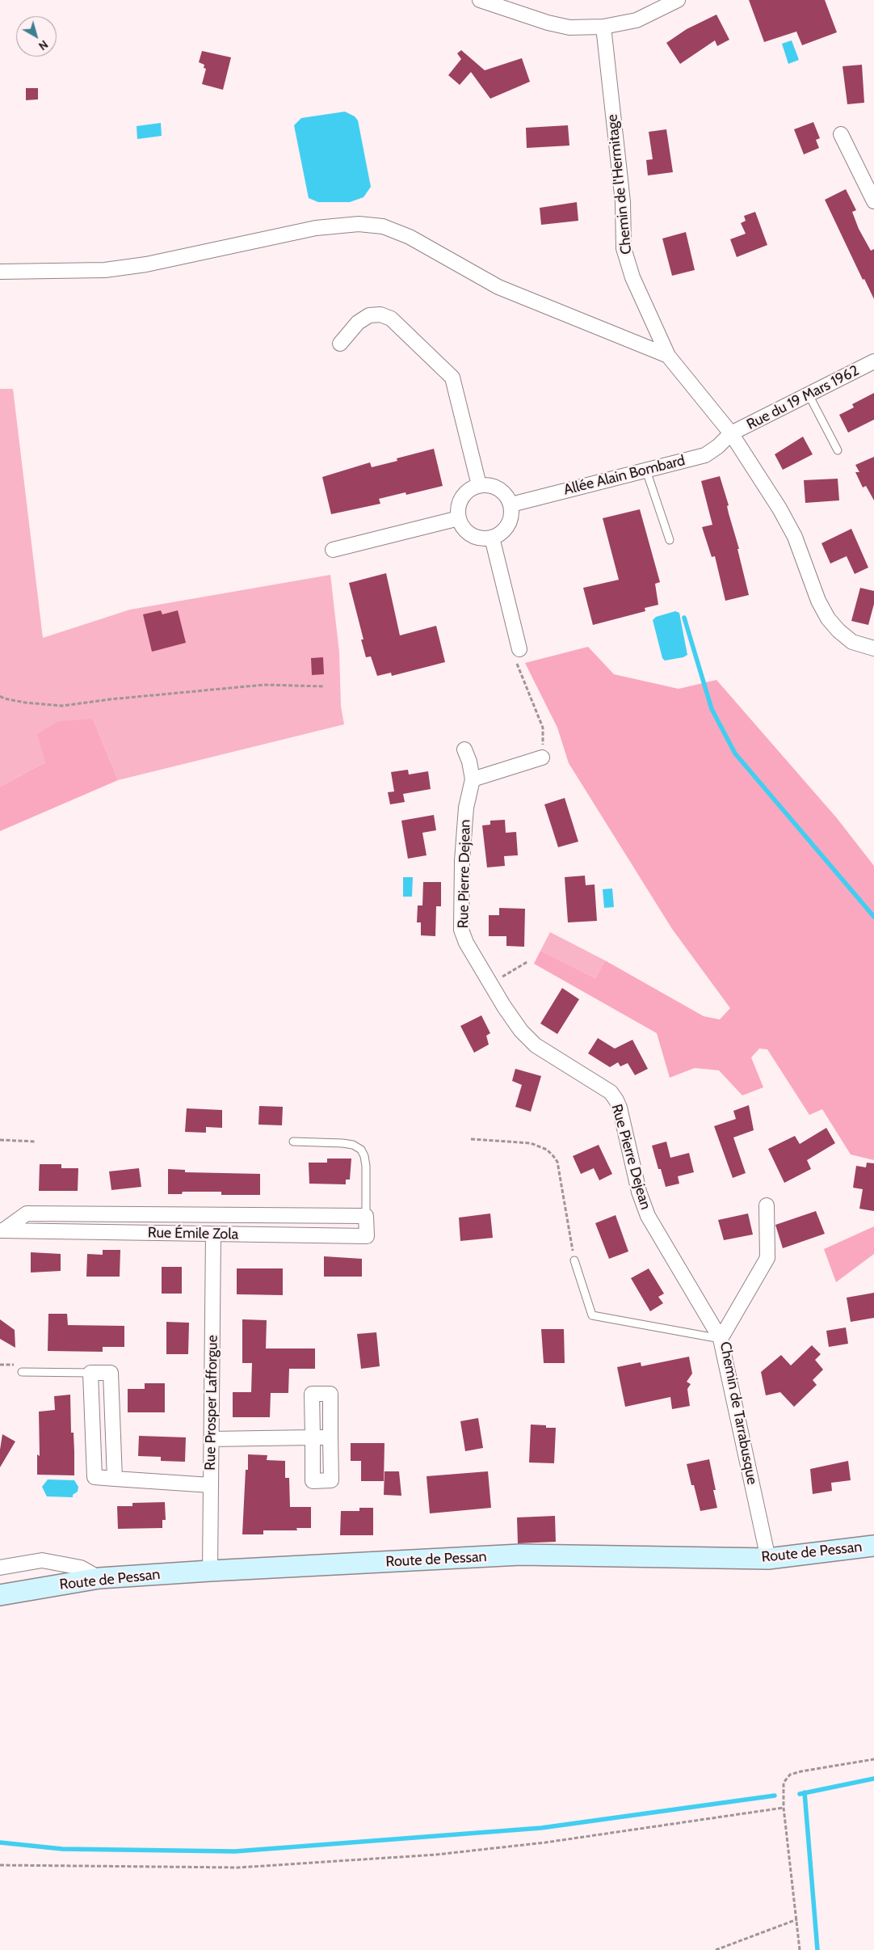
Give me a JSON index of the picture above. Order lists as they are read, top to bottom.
{
  "streets": {
    "main road": ["Route de Pessan"],
    "street": [
      "Chemin de l'Hermitage",
      "Rue du 19 Mars 1962",
      "Allée Alain Bombard",
      "Rue Pierre Dejean",
      "Rue Émile Zola",
      "Rue Prosper Lafforgue",
      "Chemin de Tarrabusque"
    ]
  },
  "crossings": [
    ["Chemin de l'Hermitage", "Rue du 19 Mars 1962"],
    ["Chemin de l'Hermitage", "Allée Alain Bombard"],
    ["Rue du 19 Mars 1962", "Allée Alain Bombard"],
    ["Rue Pierre Dejean", "Chemin de Tarrabusque"],
    ["Rue Émile Zola", "Rue Prosper Lafforgue"],
    ["Rue Prosper Lafforgue", "Route de Pessan"],
    ["Chemin de Tarrabusque", "Route de Pessan"]
  ],
  "north": "bottom right"
}
